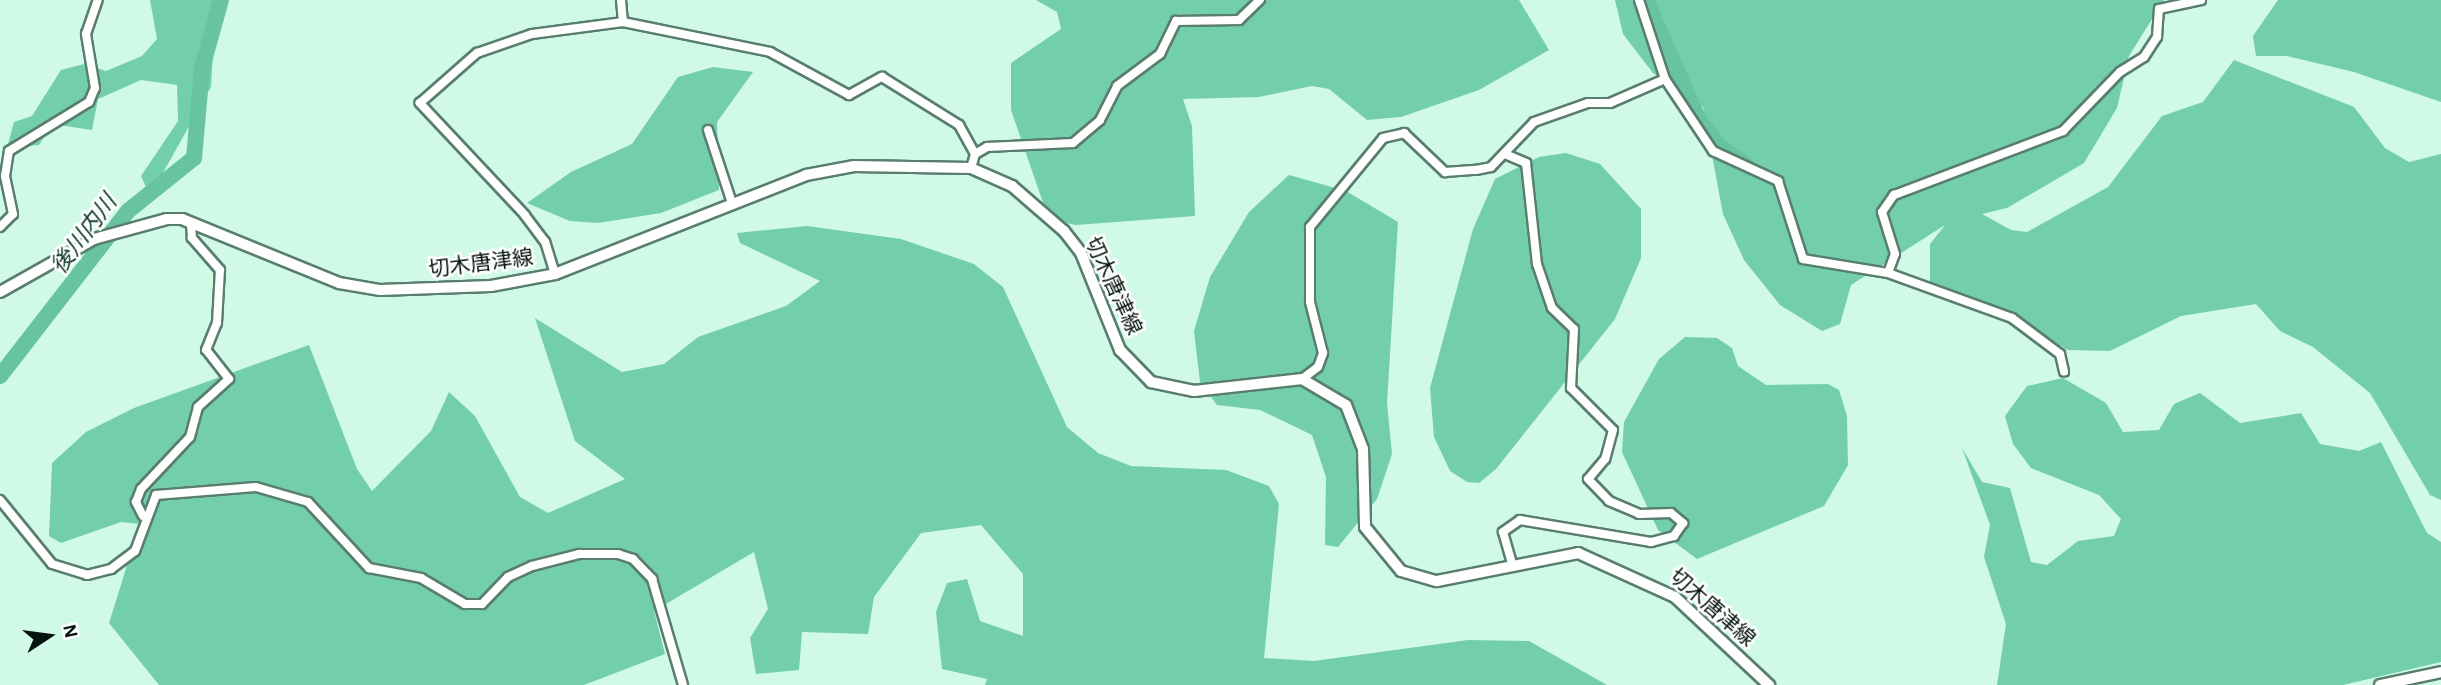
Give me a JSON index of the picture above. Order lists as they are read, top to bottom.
{
  "streets": {
    "main road": ["切木唐津線"]
  },
  "water": ["後川内川"],
  "north": "right"
}
